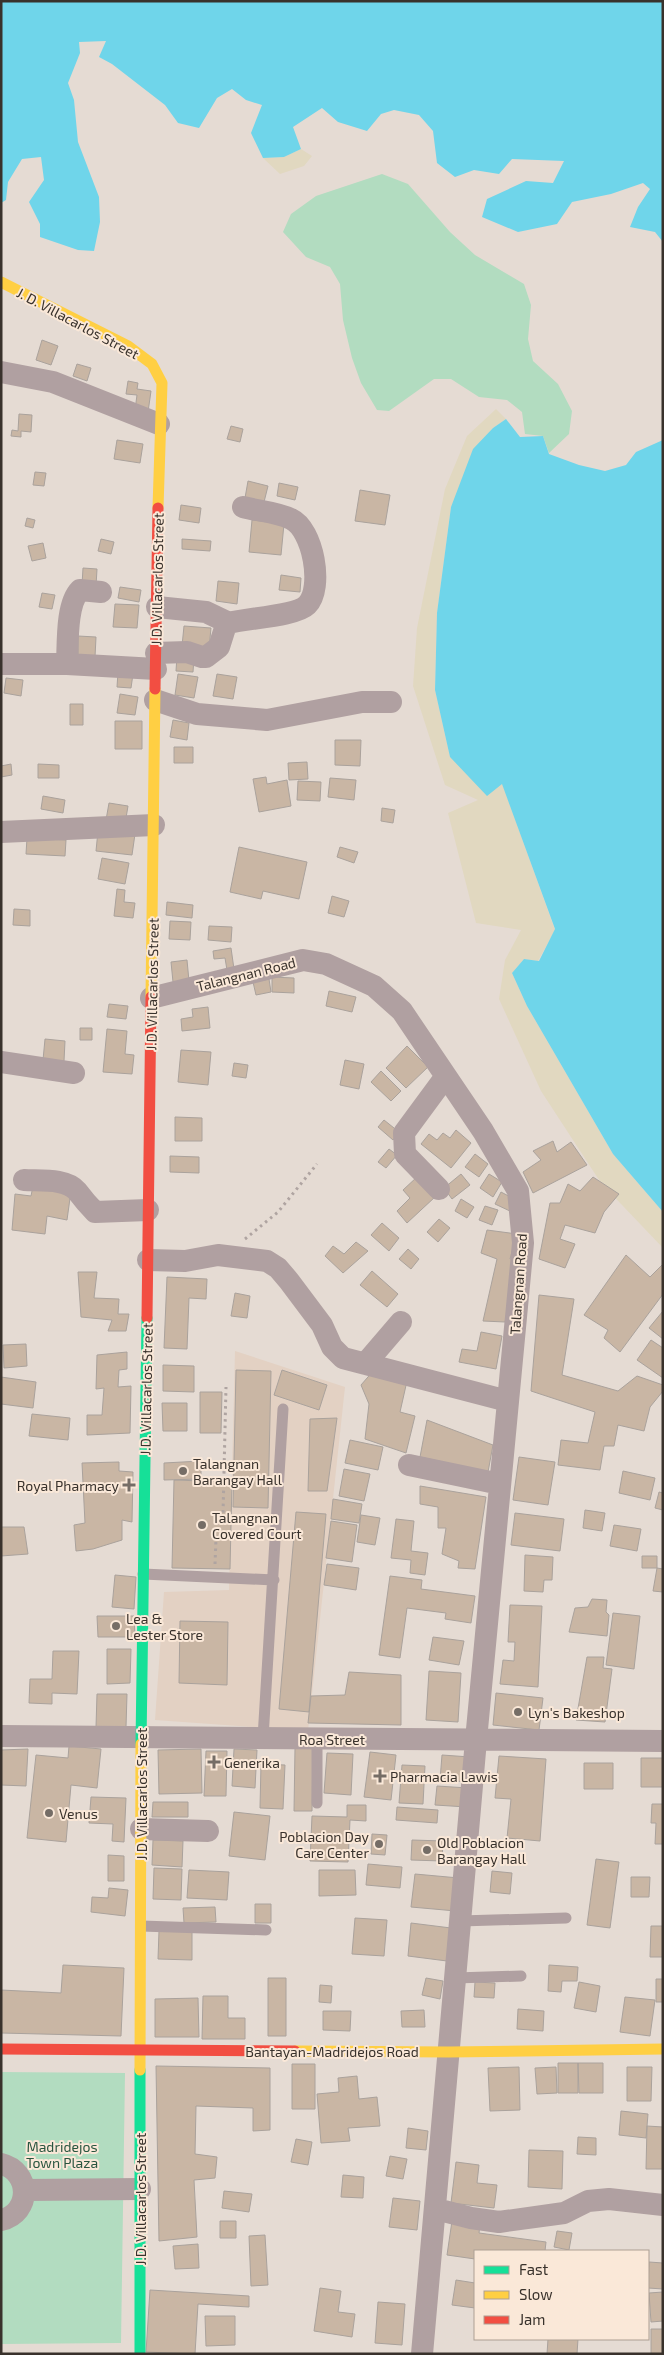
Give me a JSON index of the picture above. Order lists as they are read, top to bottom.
{
  "streets": {
    "street": [
      "J. D. Villacarlos Street",
      "J.D. Villacarlos Street",
      "Talangnan Road",
      "Roa Street",
      "Bantayan-Madridejos Road"
    ]
  },
  "crossings": [
    ["J. D. Villacarlos Street", "J.D. Villacarlos Street"],
    ["J.D. Villacarlos Street", "Talangnan Road"],
    ["J.D. Villacarlos Street", "Roa Street"],
    ["J.D. Villacarlos Street", "Bantayan-Madridejos Road"],
    ["Talangnan Road", "Roa Street"],
    ["Talangnan Road", "Bantayan-Madridejos Road"]
  ],
  "parks": ["Madridejos Town Plaza"],
  "places": {
    "other": [
      "Talangnan Barangay Hall",
      "Talangnan Covered Court",
      "Lea & Lester Store",
      "Lyn's Bakeshop",
      "Venus",
      "Poblacion Day Care Center",
      "Old Poblacion Barangay Hall"
    ],
    "health": ["Royal Pharmacy", "Generika", "Pharmacia Lawis"]
  },
  "legend": ["Fast", "Slow", "Jam"]
}
